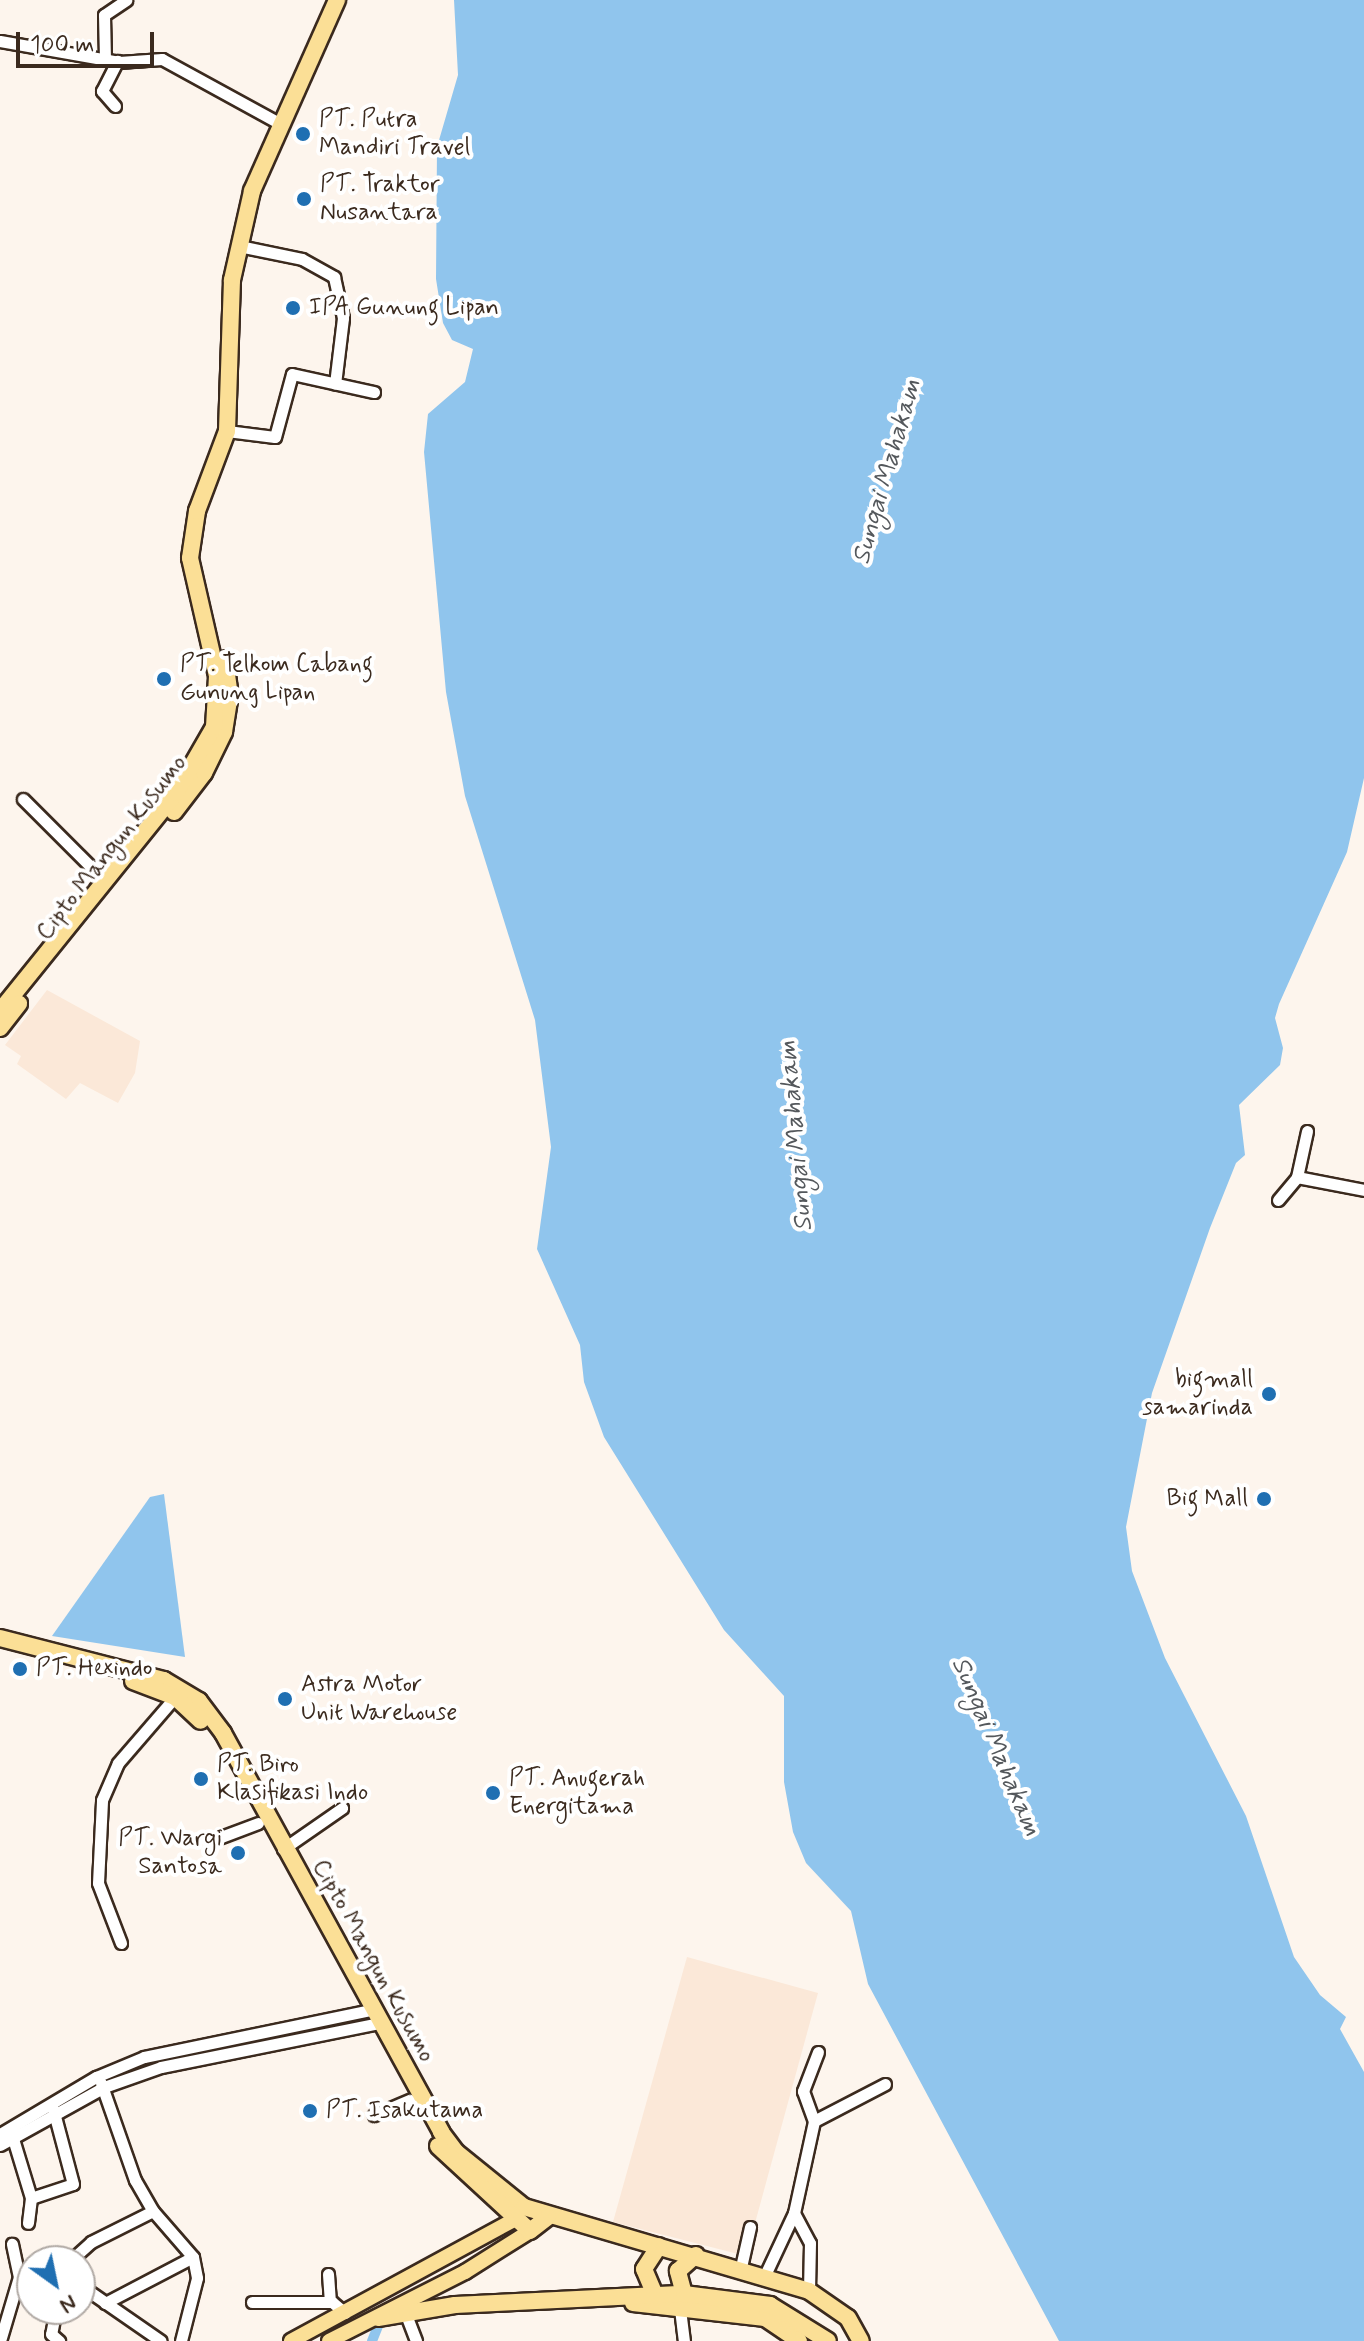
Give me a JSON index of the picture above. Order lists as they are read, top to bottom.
{
  "streets": {
    "highway": ["Cipto Mangun Kusumo"]
  },
  "water": ["Sungai Mahakam"],
  "places": [
    "PT. Putra Mandiri Travel",
    "PT. Traktor Nusantara",
    "IPA Gunung Lipan",
    "PT. Telkom Cabang Gunung Lipan",
    "bigmall samarinda",
    "Big Mall",
    "PT. Hexindo",
    "Astra Motor Unit Warehouse",
    "PT. Biro Klasifikasi Indo",
    "PT. Anugerah Energitama",
    "PT. Wargi Santosa",
    "PT. Isakutama"
  ],
  "scale_bar": "100 m",
  "north": "bottom right"
}
